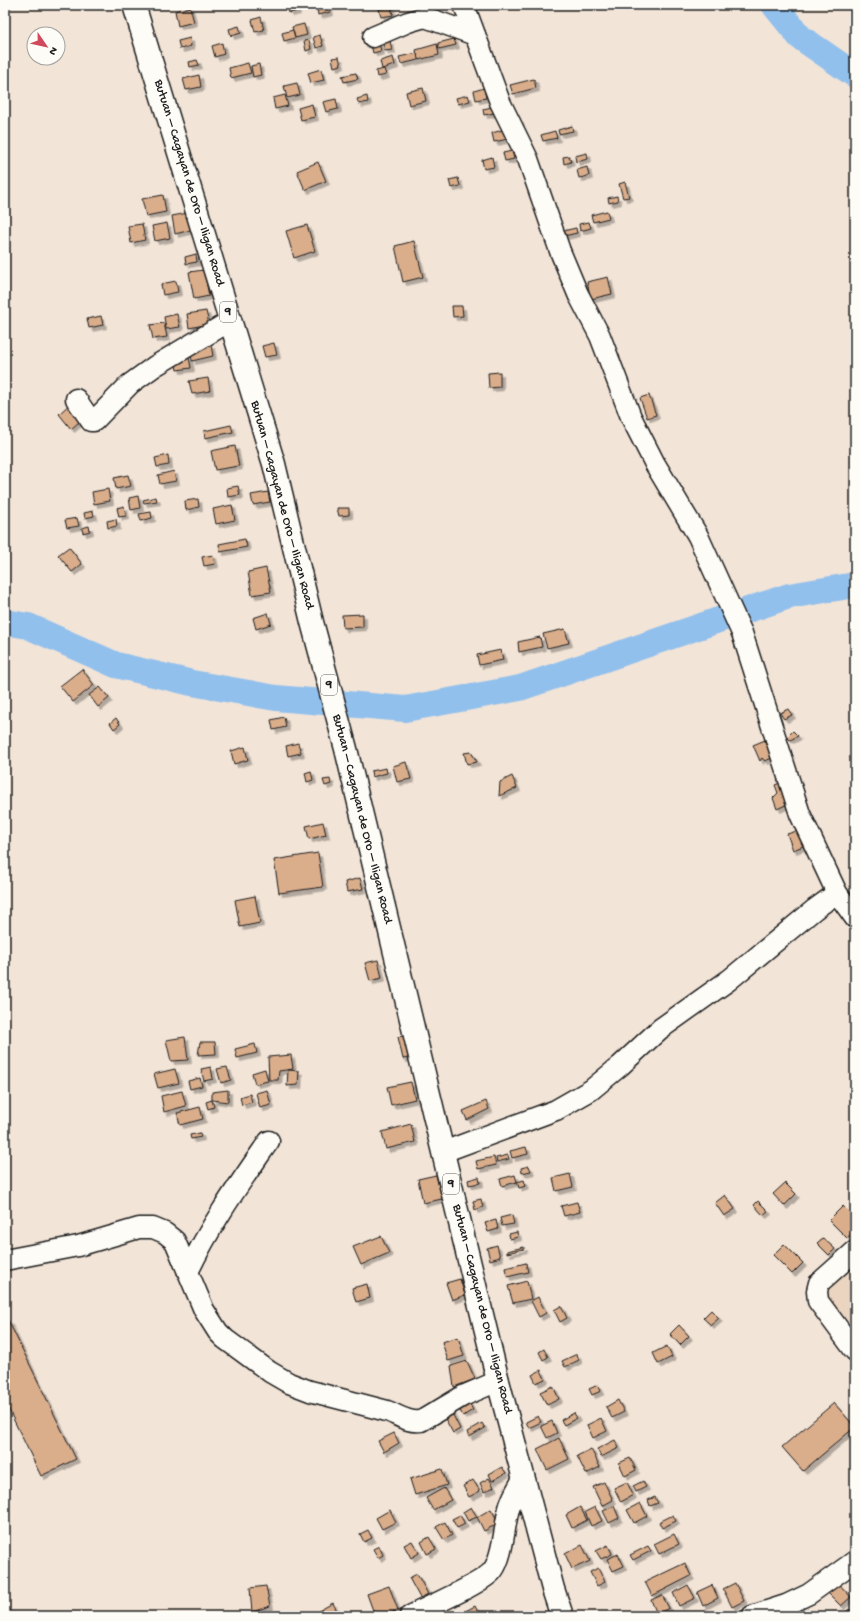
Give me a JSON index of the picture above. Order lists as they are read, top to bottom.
{
  "streets": {
    "highway": ["Butuan – Cagayan de Oro – Iligan Road", "9"]
  },
  "north": "bottom right"
}
